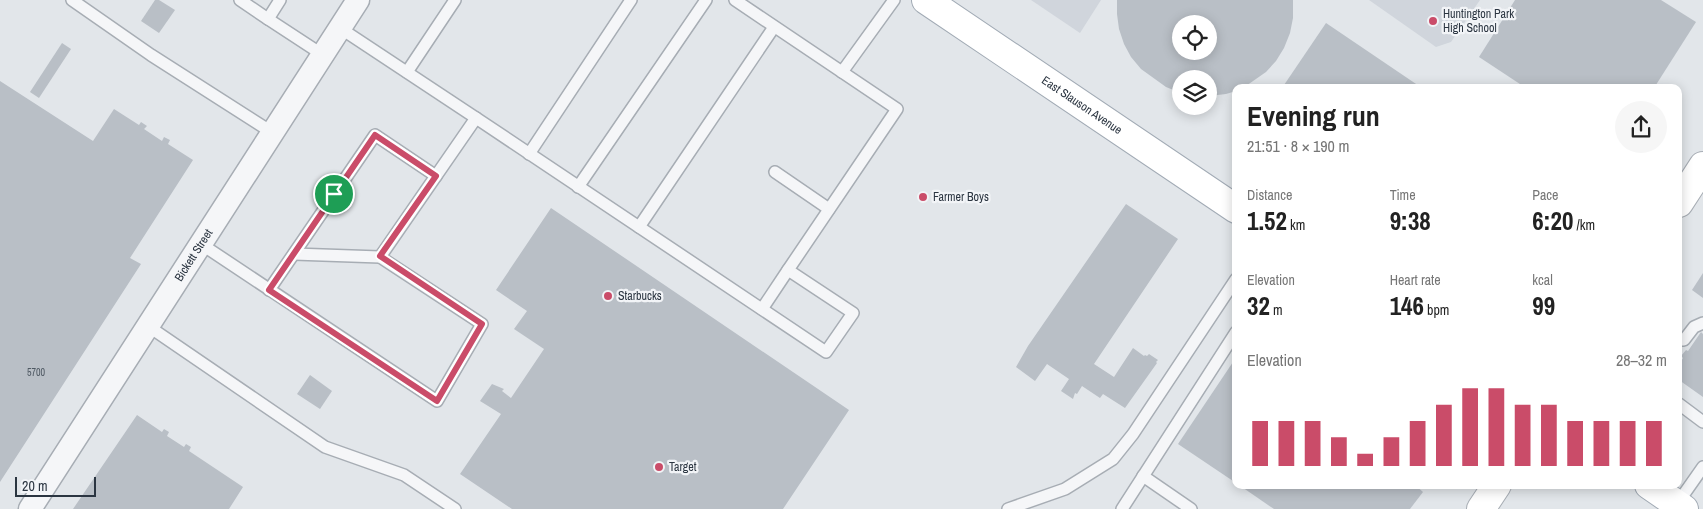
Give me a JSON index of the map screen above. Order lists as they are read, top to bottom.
{
  "streets": {
    "main road": ["East Slauson Avenue"],
    "street": ["Bickett Street"]
  },
  "places": [
    "Huntington Park High School",
    "Farmer Boys",
    "Starbucks",
    "Target"
  ],
  "house_numbers": ["5700"],
  "scale_bar": "20 m",
  "page": {
    "heading": ["Evening run", "21:51 · 8 × 190 m"],
    "stats": [
      ["Distance", "1.52 km"],
      ["Time", "9:38"],
      ["Pace", "6:20 /km"],
      ["Elevation", "32 m"],
      ["Heart rate", "146 bpm"],
      ["kcal", "99"]
    ],
    "chart": ["Elevation", "28–32 m"],
    "scale": "20 m"
  }
}
